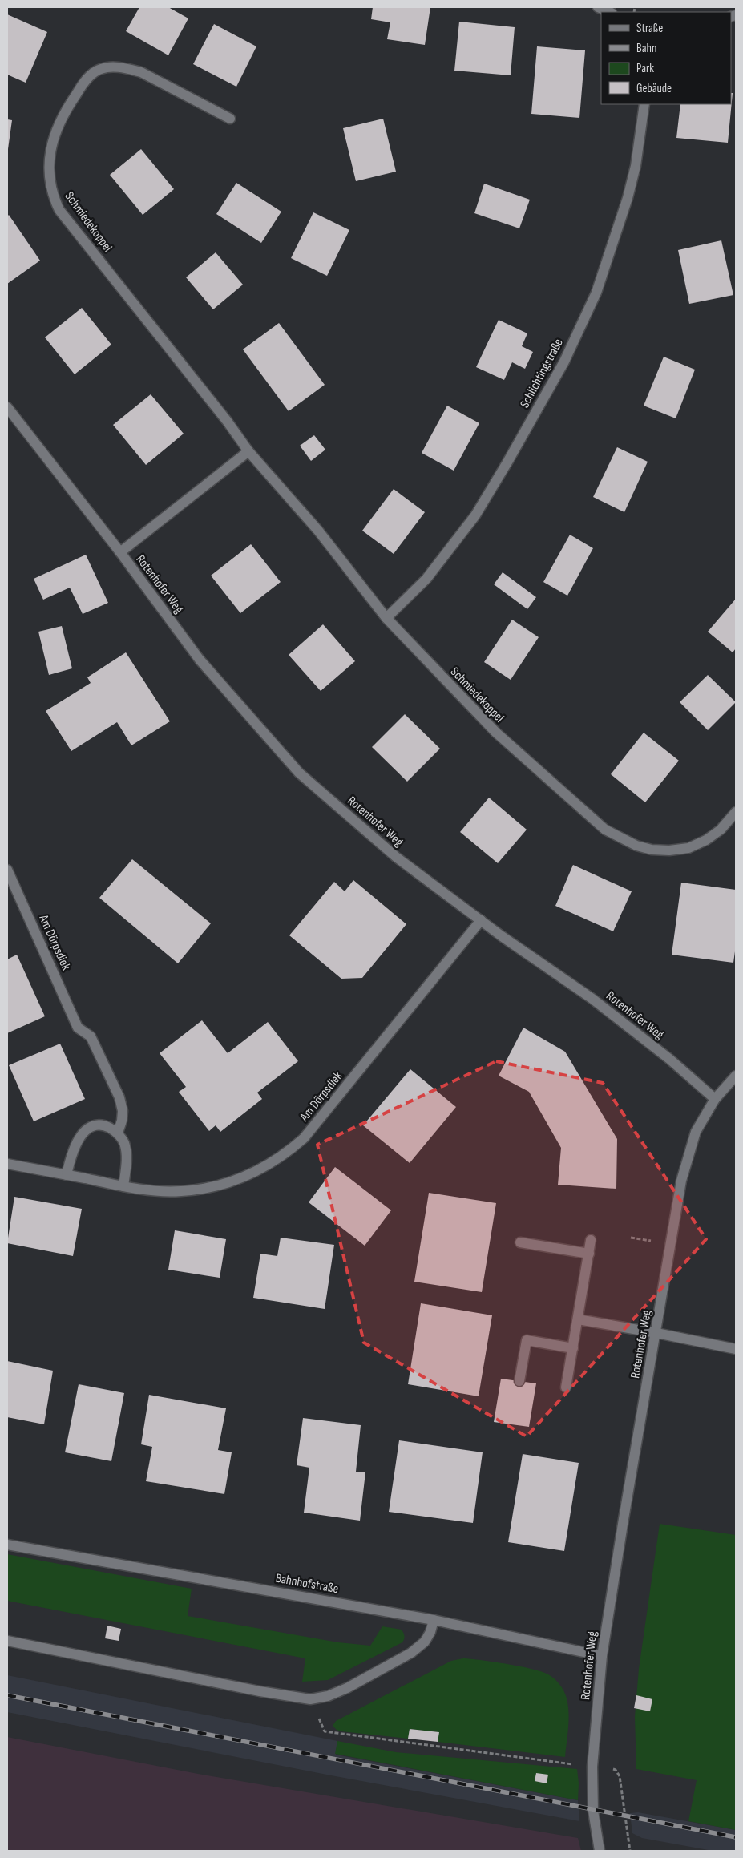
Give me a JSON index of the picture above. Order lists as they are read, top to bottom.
{
  "streets": {
    "street": [
      "Schmiedekoppel",
      "Schlichtingstraße",
      "Rotenhofer Weg",
      "Am Dörpsdiek",
      "Bahnhofstraße"
    ]
  },
  "crossings": [
    ["Schmiedekoppel", "Schlichtingstraße"],
    ["Rotenhofer Weg", "Am Dörpsdiek"],
    ["Rotenhofer Weg", "Bahnhofstraße"]
  ],
  "legend": [
    "Straße",
    "Bahn",
    "Park",
    "Gebäude"
  ]
}
